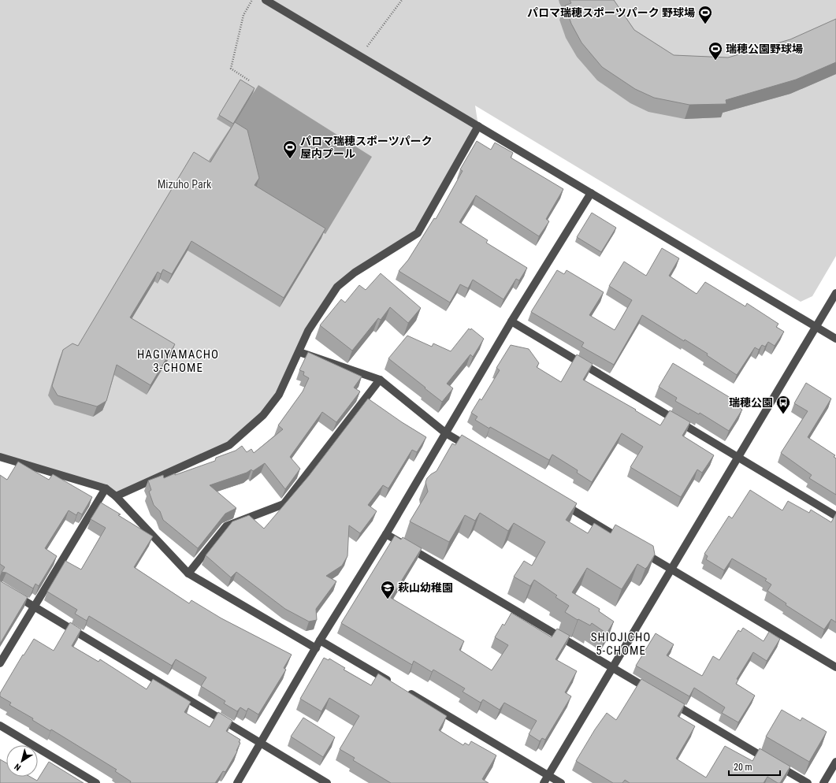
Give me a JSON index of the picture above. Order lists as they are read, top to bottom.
{
  "districts": ["HAGIYAMACHO 3-CHOME", "SHIOJICHO 5-CHOME"],
  "parks": ["Mizuho Park"],
  "places": {
    "sports": ["パロマ瑞穂スポーツパーク 野球場", "瑞穂公園野球場", "パロマ瑞穂スポーツパーク 屋内プール"],
    "bus stop": ["瑞穂公園"],
    "school or university": ["萩山幼稚園"]
  },
  "scale_bar": "20 m",
  "north": "bottom left"
}
